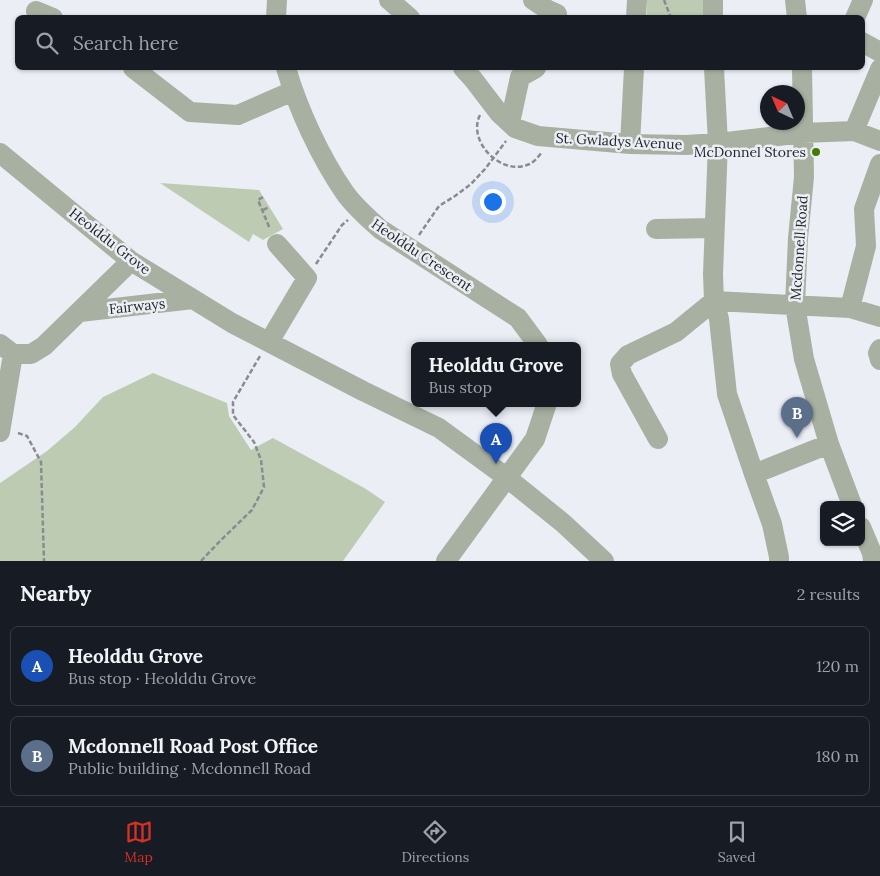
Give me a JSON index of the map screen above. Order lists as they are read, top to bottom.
{
  "streets": {
    "street": [
      "St. Gwladys Avenue",
      "Heolddu Grove",
      "Mcdonnell Road",
      "Heolddu Crescent",
      "Fairways"
    ]
  },
  "crossings": [
    ["St. Gwladys Avenue", "Mcdonnell Road"],
    ["Heolddu Grove", "Fairways"]
  ],
  "places": ["McDonnel Stores"],
  "north": "top left",
  "page": {
    "search": "Search here",
    "popup": ["Heolddu Grove", "Bus stop"],
    "pins": ["B", "A"],
    "heading": ["Nearby", "2 results"],
    "list": [
      {
        "mark": "A",
        "name": "Heolddu Grove",
        "note": "Bus stop · Heolddu Grove",
        "value": "120 m"
      },
      {
        "mark": "B",
        "name": "Mcdonnell Road Post Office",
        "note": "Public building · Mcdonnell Road",
        "value": "180 m"
      }
    ],
    "nav": ["Map", "Directions", "Saved"]
  }
}
